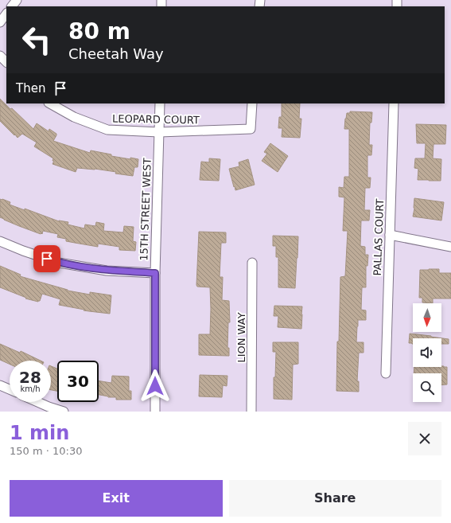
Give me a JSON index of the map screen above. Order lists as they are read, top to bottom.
{
  "streets": {
    "street": [
      "LEOPARD COURT",
      "15TH STREET WEST",
      "PALLAS COURT",
      "LION WAY"
    ]
  },
  "crossings": [
    ["LEOPARD COURT", "15TH STREET WEST"]
  ],
  "north": "bottom",
  "page": {
    "turn": ["80 m", "Cheetah Way"],
    "then": "Then",
    "speed": "28 km/h",
    "limit": "30",
    "heading": ["1 min", "150 m · 10:30"],
    "buttons": ["Exit", "Share"]
  }
}
